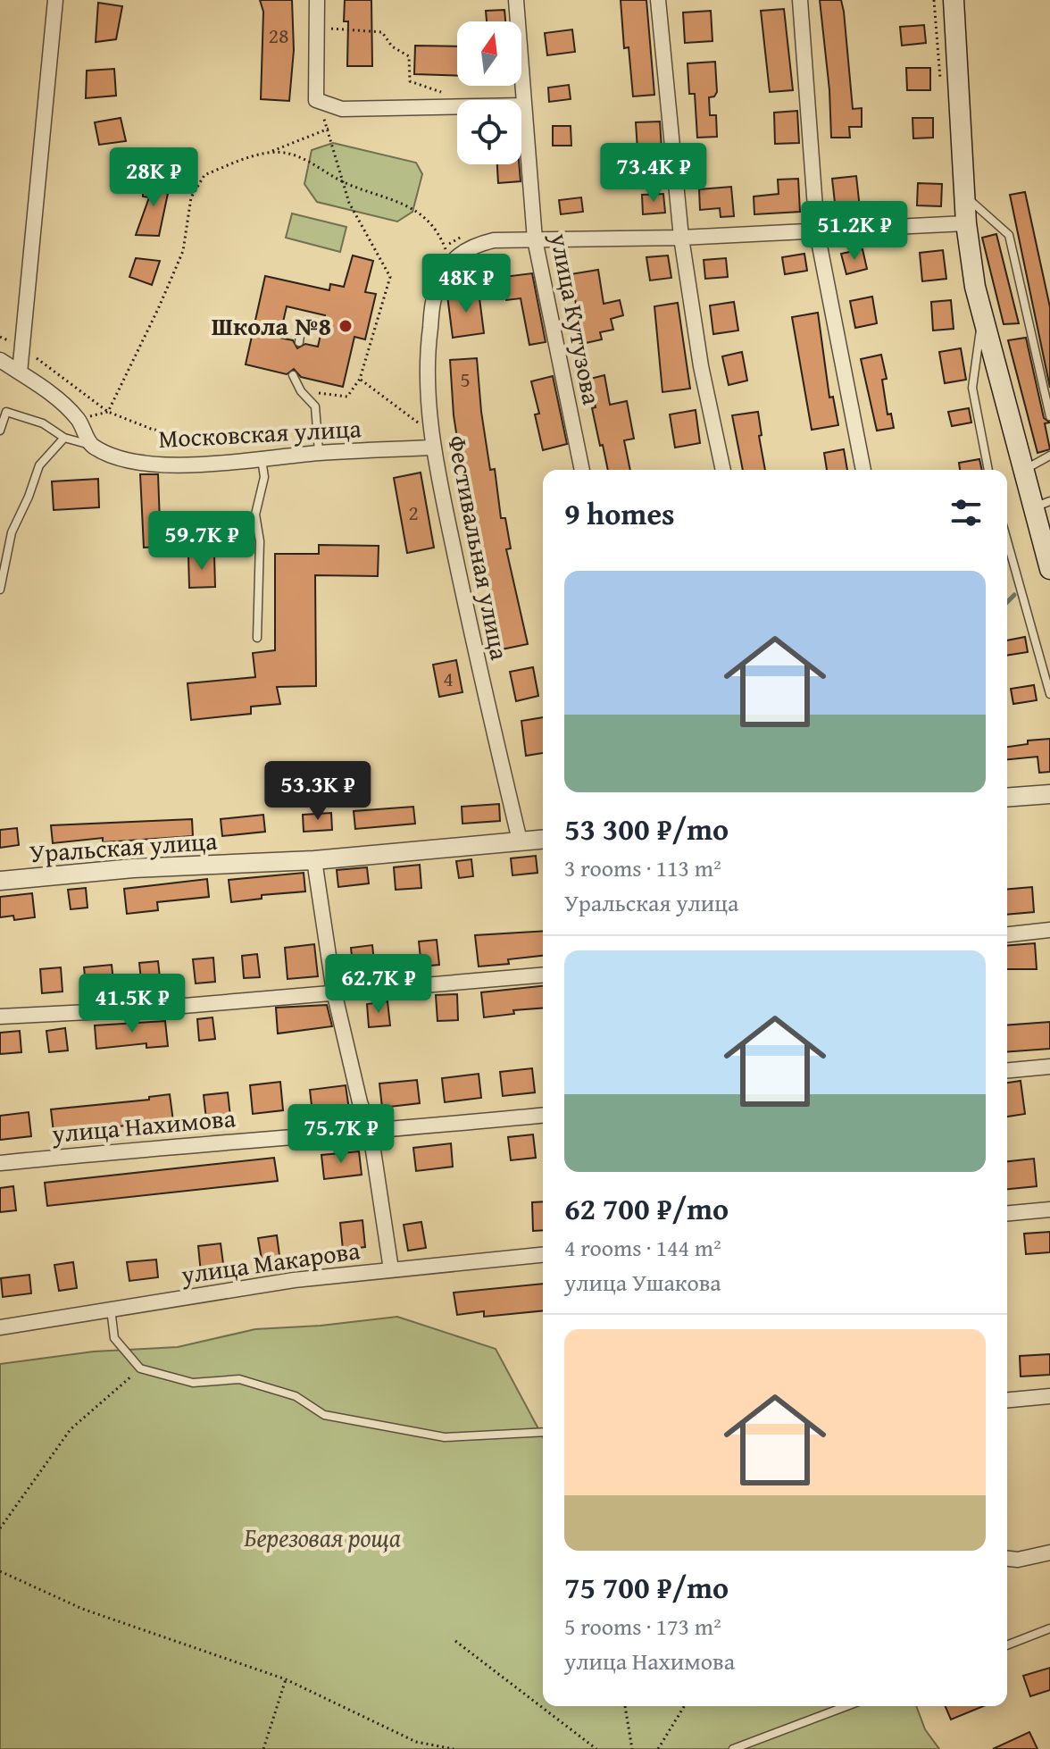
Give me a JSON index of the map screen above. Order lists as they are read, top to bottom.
{
  "streets": {
    "street": [
      "улица Кутузова",
      "Московская улица",
      "Фестивальная улица",
      "Уральская улица",
      "улица Нахимова",
      "улица Макарова"
    ]
  },
  "crossings": [
    ["Московская улица", "Фестивальная улица"],
    ["Фестивальная улица", "Уральская улица"]
  ],
  "parks": ["Березовая роща"],
  "places": ["Школа №8"],
  "house_numbers": [
    "28",
    "5",
    "2",
    "4"
  ],
  "north": "top",
  "page": {
    "price": [
      "73.4K ₽",
      "28K ₽",
      "51.2K ₽",
      "48K ₽",
      "59.7K ₽",
      "53.3K ₽",
      "62.7K ₽",
      "41.5K ₽",
      "75.7K ₽"
    ],
    "heading": "9 homes",
    "list": [
      {
        "name": "53 300 ₽/mo",
        "note": "3 rooms · 113 m² · Уральская улица"
      },
      {
        "name": "62 700 ₽/mo",
        "note": "4 rooms · 144 m² · улица Ушакова"
      },
      {
        "name": "75 700 ₽/mo",
        "note": "5 rooms · 173 m² · улица Нахимова"
      }
    ]
  }
}
